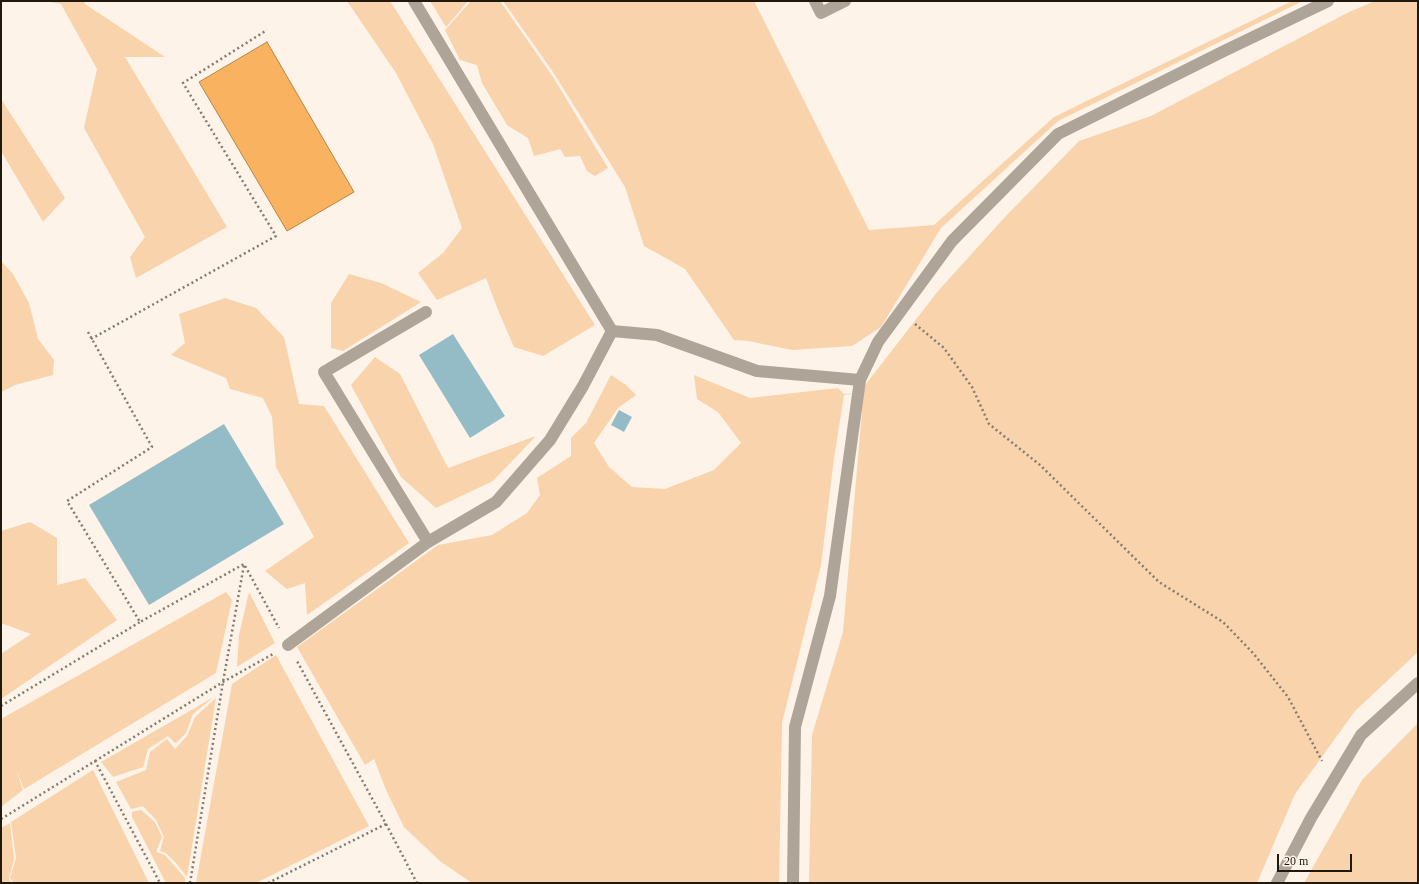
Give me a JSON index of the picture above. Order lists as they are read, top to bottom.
{
  "scale_bar": "20 m"
}
